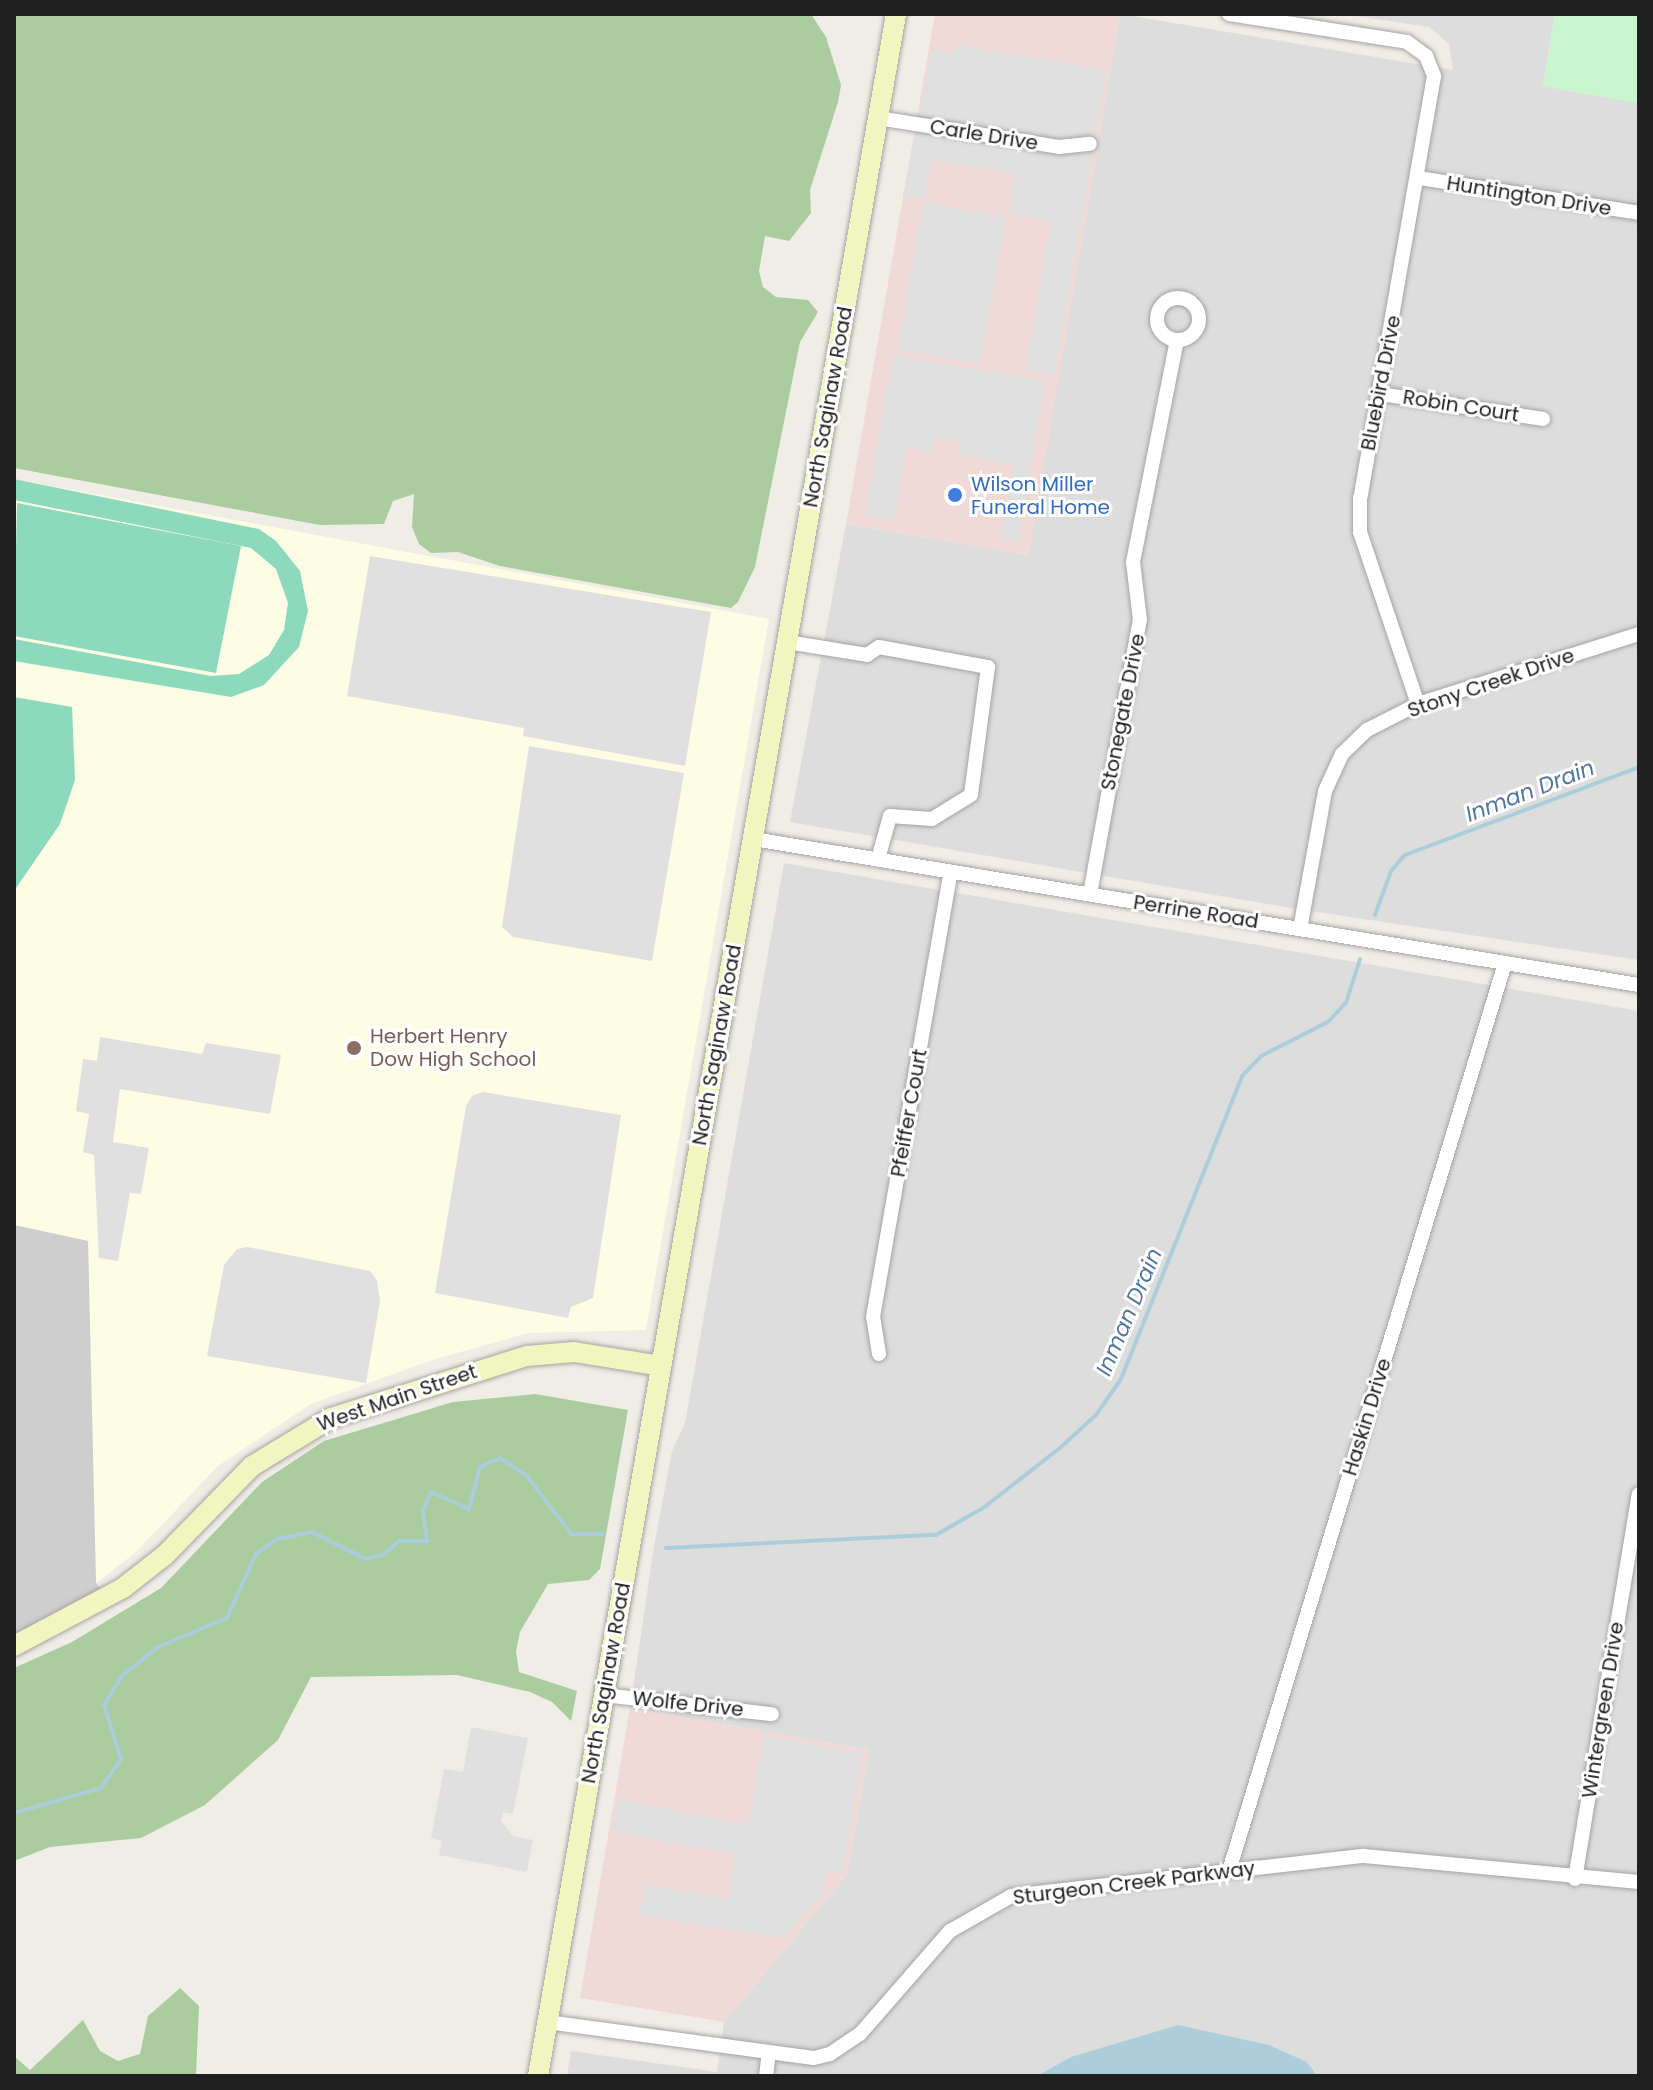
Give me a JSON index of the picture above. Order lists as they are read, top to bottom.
{
  "streets": {
    "main road": ["North Saginaw Road", "West Main Street"],
    "street": [
      "Carle Drive",
      "Huntington Drive",
      "Bluebird Drive",
      "Robin Court",
      "Stony Creek Drive",
      "Stonegate Drive",
      "Perrine Road",
      "Pfeiffer Court",
      "Haskin Drive",
      "Wolfe Drive",
      "Wintergreen Drive",
      "Sturgeon Creek Parkway"
    ]
  },
  "crossings": [
    ["Carle Drive", "North Saginaw Road"],
    ["Huntington Drive", "Bluebird Drive"],
    ["Bluebird Drive", "Robin Court"],
    ["Bluebird Drive", "Stony Creek Drive"],
    ["North Saginaw Road", "Perrine Road"],
    ["North Saginaw Road", "West Main Street"],
    ["North Saginaw Road", "Wolfe Drive"],
    ["North Saginaw Road", "Sturgeon Creek Parkway"],
    ["Stony Creek Drive", "Perrine Road"],
    ["Stonegate Drive", "Perrine Road"],
    ["Perrine Road", "Pfeiffer Court"],
    ["Perrine Road", "Haskin Drive"],
    ["Haskin Drive", "Sturgeon Creek Parkway"],
    ["Wintergreen Drive", "Sturgeon Creek Parkway"]
  ],
  "water": ["Inman Drain"],
  "places": ["Wilson Miller Funeral Home", "Herbert Henry Dow High School"]
}
